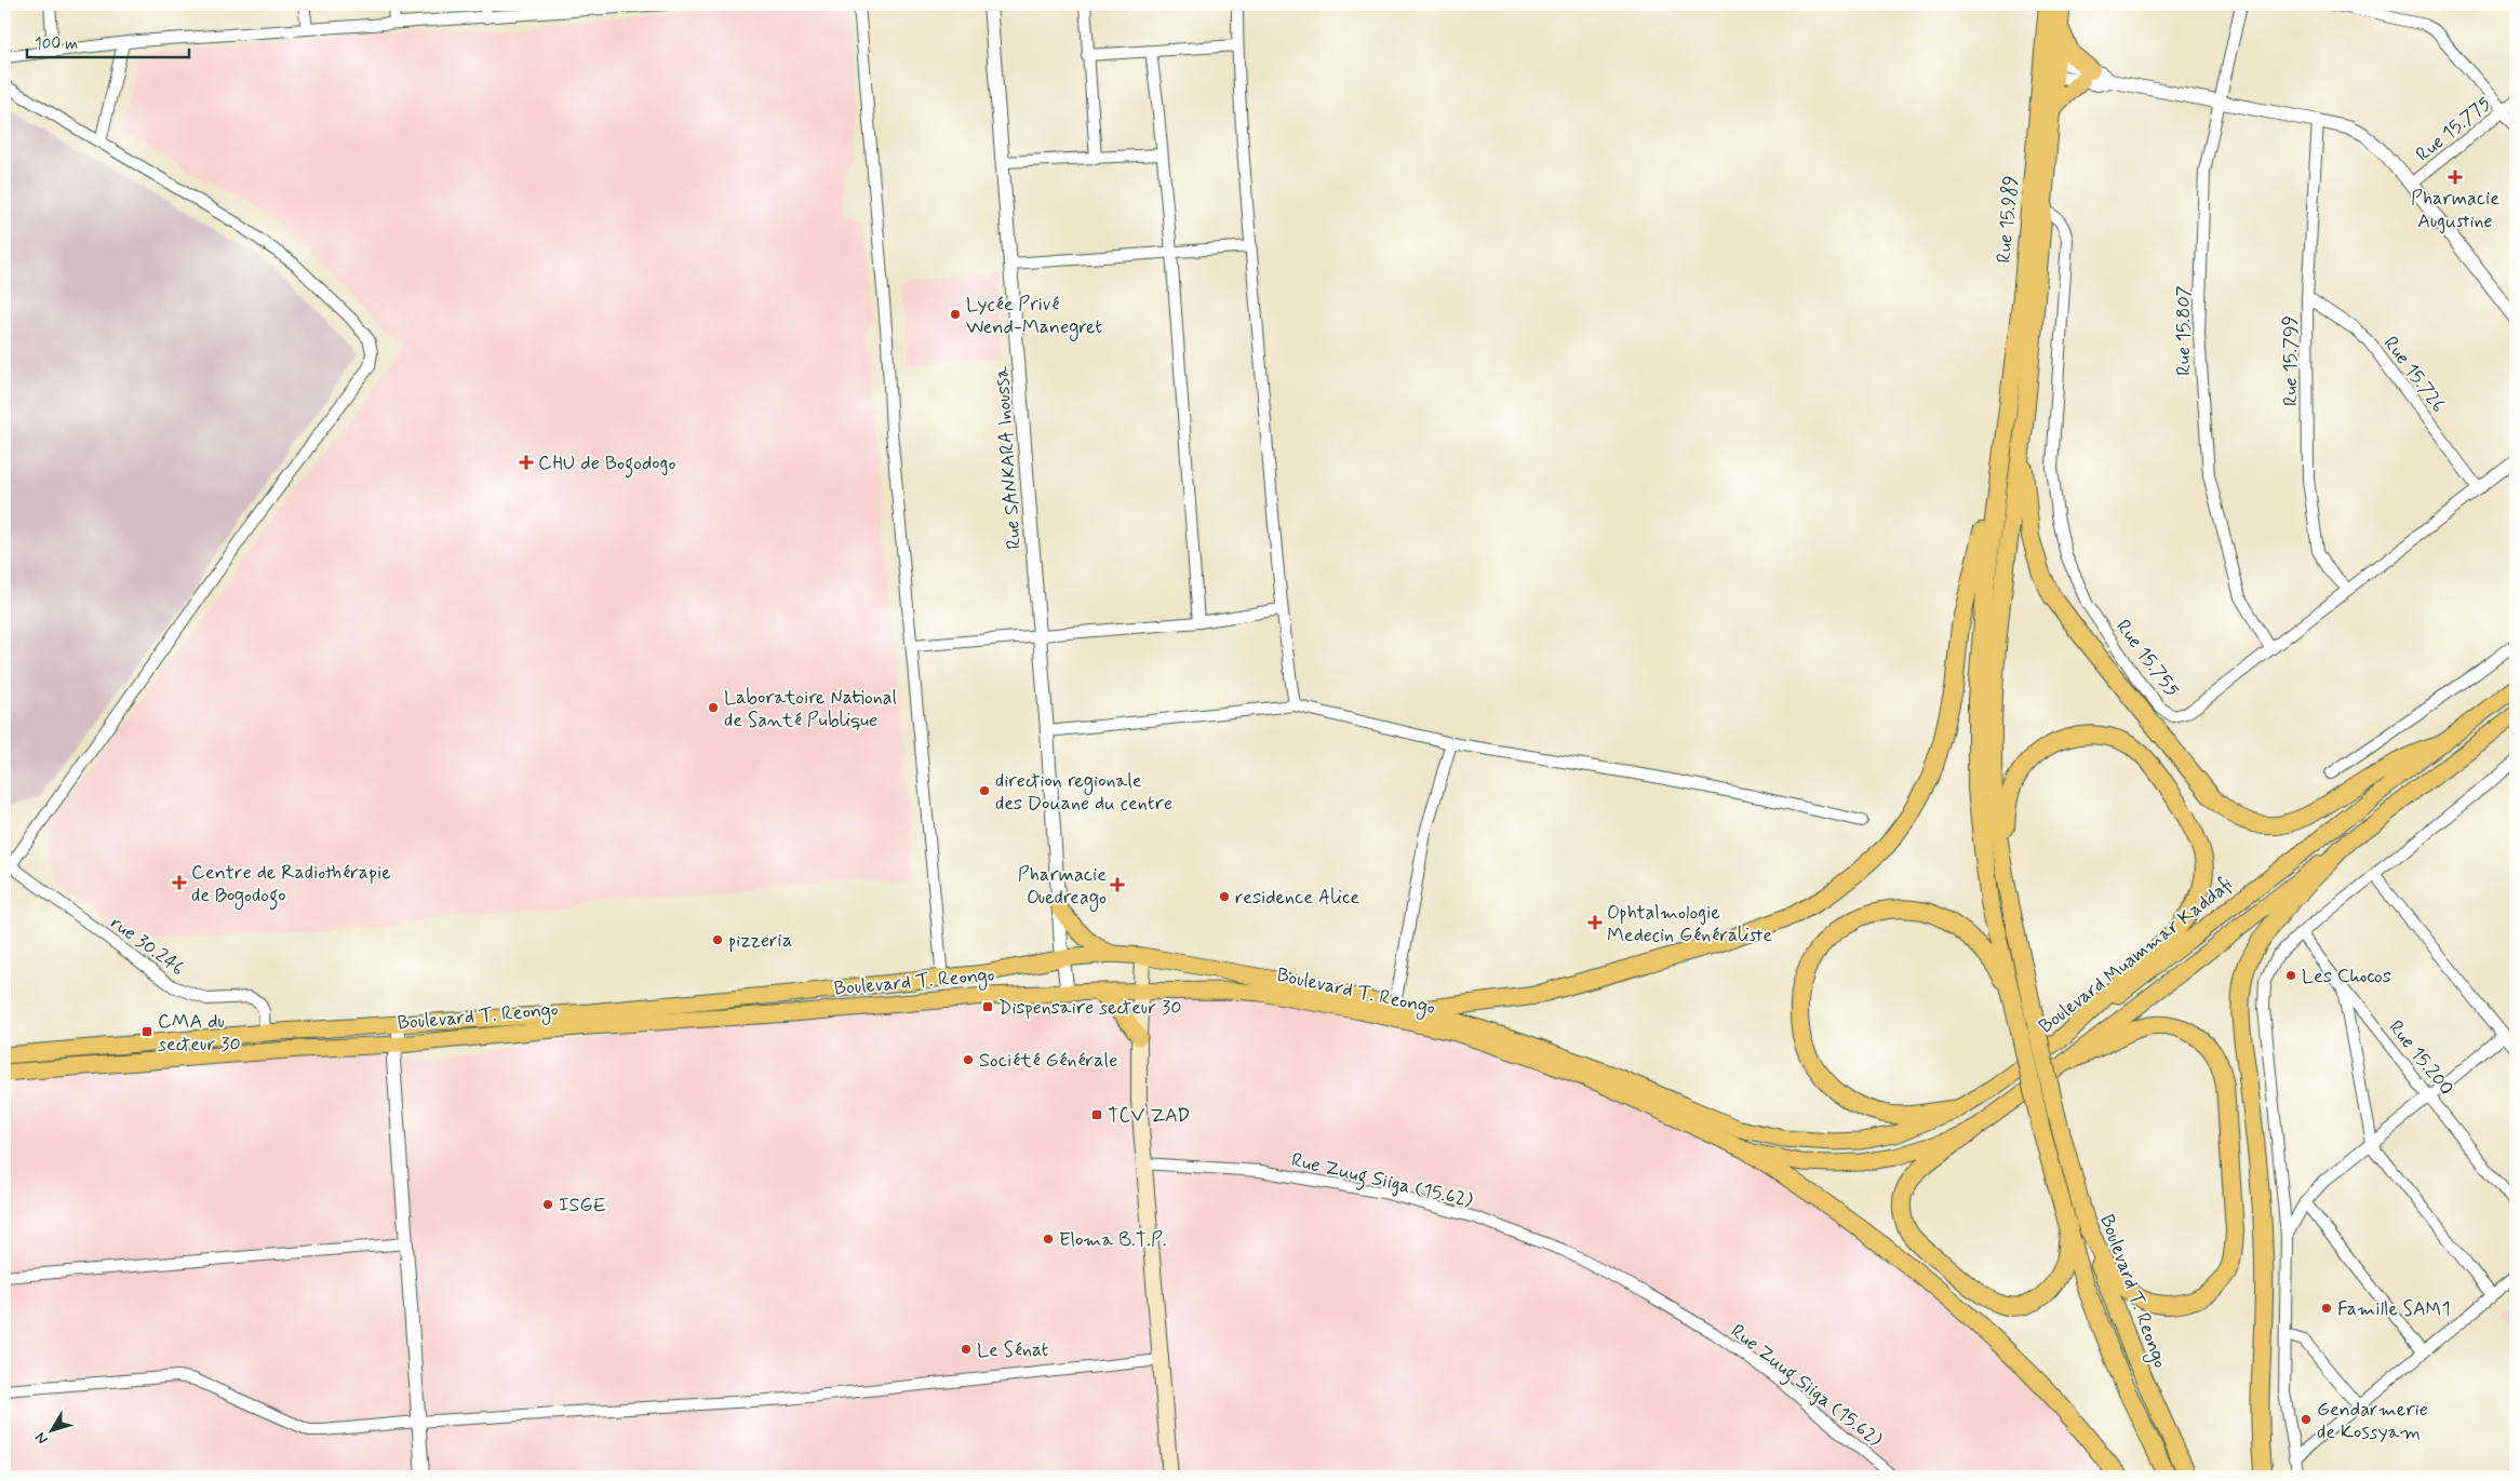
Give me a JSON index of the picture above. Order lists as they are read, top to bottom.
{
  "streets": {
    "highway": ["Rue 15.989", "Boulevard T. Reongo"],
    "main road": ["Boulevard Muammar Kaddafi"],
    "street": [
      "Rue 15.775",
      "Rue 15.807",
      "Rue 15.799",
      "Rue 15.726",
      "Rue SANKARA Inoussa",
      "Rue 15.755",
      "rue 30.246",
      "Rue 15.200",
      "Rue Zuug Siiga (15.62)"
    ]
  },
  "crossings": [
    ["Rue 15.807", "Rue 15.755"],
    ["Rue 15.799", "Rue 15.726"],
    ["Rue 15.799", "Rue 15.755"],
    ["Rue 15.726", "Rue 15.755"],
    ["Rue SANKARA Inoussa", "Boulevard T. Reongo"],
    ["rue 30.246", "Boulevard T. Reongo"],
    ["Boulevard Muammar Kaddafi", "Boulevard T. Reongo"]
  ],
  "places": {
    "health": [
      "Pharmacie Augustine",
      "CHU de Bogodogo",
      "Centre de Radiothérapie de Bogodogo",
      "Pharmacie Ouedreago",
      "Ophtalmologie Medecin Généraliste"
    ],
    "other": [
      "Lycée Privé Wend-Manegret",
      "Laboratoire National de Santé Publique",
      "direction regionale des Douane du centre",
      "residence Alice",
      "pizzeria",
      "Les Chocos",
      "Société Générale",
      "ISGE",
      "Eloma B.T.P.",
      "Famille SAM1",
      "Le Sénat",
      "Gendarmerie de Kossyam"
    ],
    "transit": ["Dispensaire secteur 30", "CMA du secteur 30", "TCV ZAD"]
  },
  "scale_bar": "100 m",
  "north": "bottom left"
}
